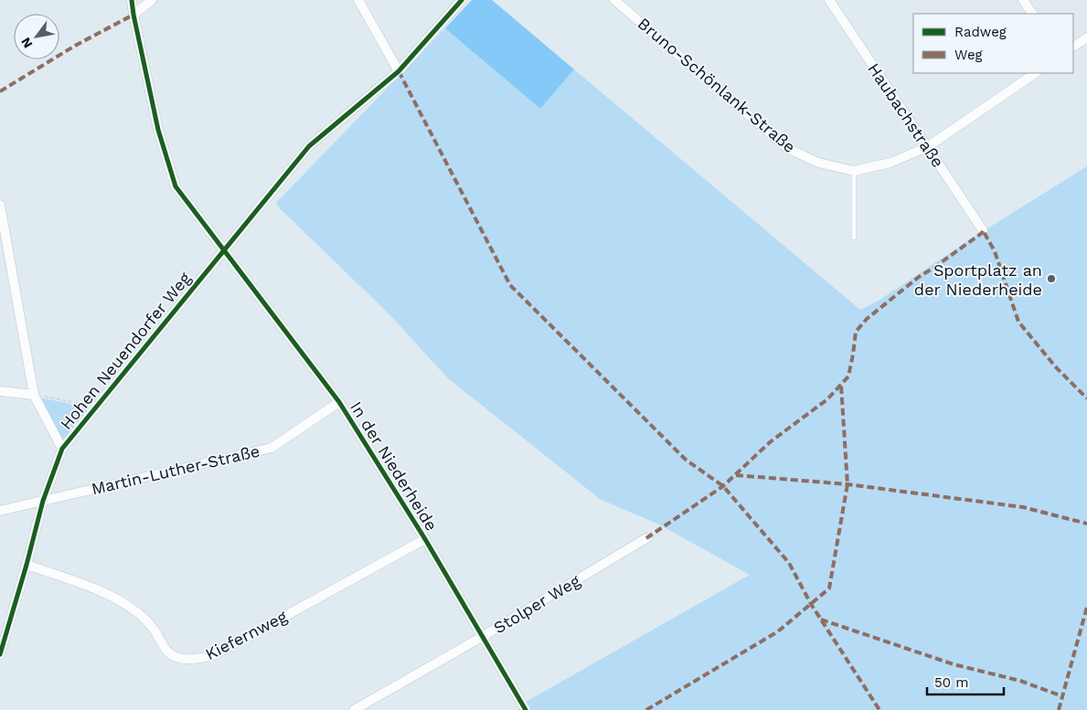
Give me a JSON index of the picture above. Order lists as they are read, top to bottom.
{
  "streets": {
    "street": [
      "Bruno-Schönlank-Straße",
      "Haubachstraße",
      "Hohen Neuendorfer Weg",
      "In der Niederheide",
      "Martin-Luther-Straße",
      "Stolper Weg",
      "Kiefernweg"
    ]
  },
  "crossings": [
    ["Bruno-Schönlank-Straße", "Haubachstraße"],
    ["Hohen Neuendorfer Weg", "In der Niederheide"],
    ["Hohen Neuendorfer Weg", "Martin-Luther-Straße"],
    ["Hohen Neuendorfer Weg", "Kiefernweg"],
    ["In der Niederheide", "Martin-Luther-Straße"],
    ["In der Niederheide", "Stolper Weg"],
    ["In der Niederheide", "Kiefernweg"]
  ],
  "places": ["Sportplatz an der Niederheide"],
  "legend": ["Radweg", "Weg"],
  "scale_bar": "50 m",
  "north": "bottom left"
}
